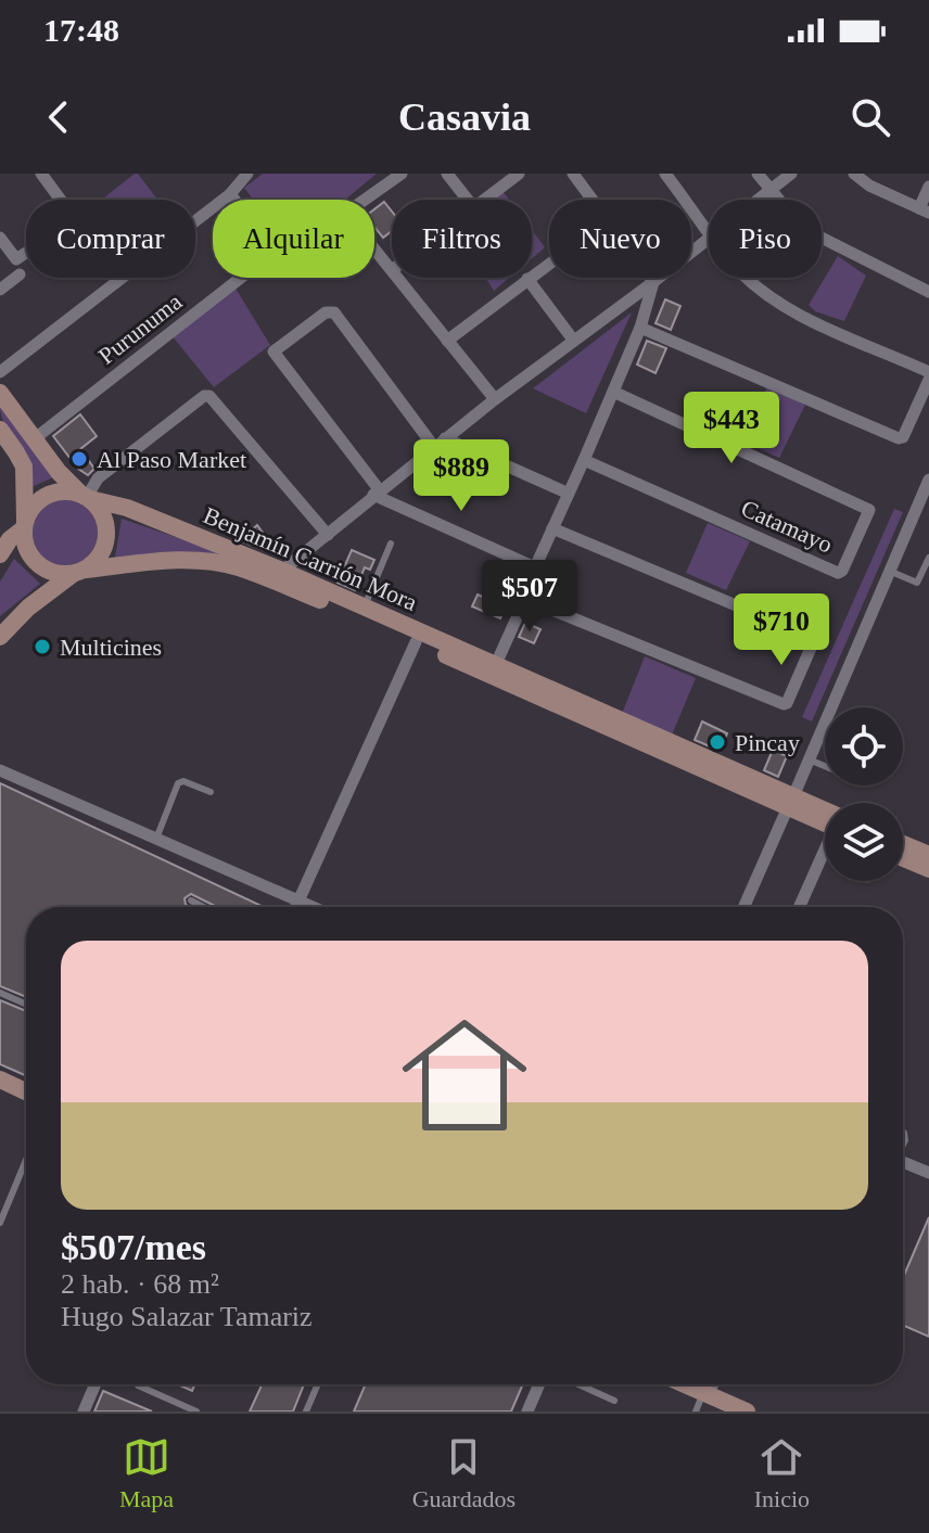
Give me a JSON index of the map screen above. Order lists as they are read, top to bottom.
{
  "streets": {
    "main road": ["Benjamín Carrión Mora"],
    "street": ["Purunuma", "Catamayo"]
  },
  "places": ["Al Paso Market", "Multicines", "Pincay"],
  "page": {
    "status": "17:48",
    "header": "Casavia",
    "chip": [
      "Comprar",
      "Alquilar",
      "Filtros",
      "Nuevo",
      "Piso"
    ],
    "price": [
      "$443",
      "$889",
      "$507",
      "$710"
    ],
    "list": [
      {
        "name": "$507/mes",
        "note": "2 hab. · 68 m² · Hugo Salazar Tamariz"
      }
    ],
    "tabs": ["Mapa", "Guardados", "Inicio"]
  }
}
